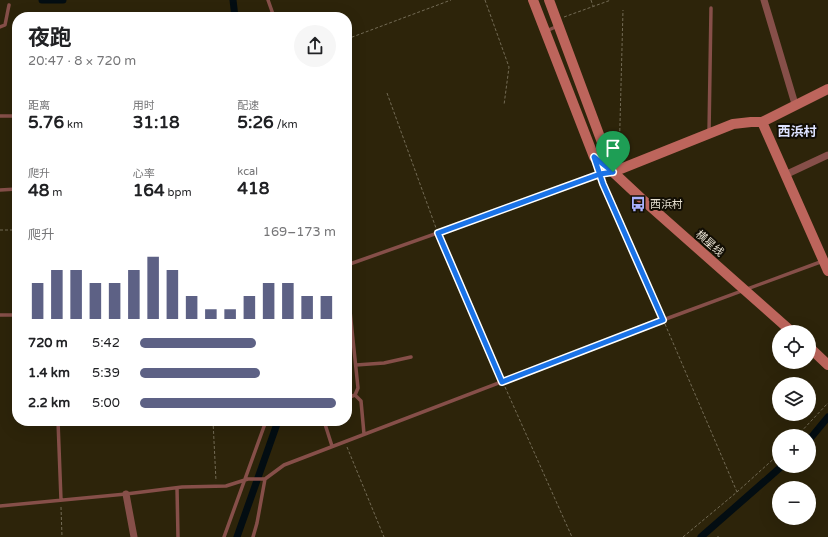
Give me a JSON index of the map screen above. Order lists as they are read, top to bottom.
{
  "streets": {
    "street": ["横星线"]
  },
  "districts": ["西浜村"],
  "places": {
    "bus stop": ["西浜村"]
  },
  "page": {
    "heading": ["夜跑", "20:47 · 8 × 720 m"],
    "stats": [
      ["距离", "5.76 km"],
      ["用时", "31:18"],
      ["配速", "5:26 /km"],
      ["爬升", "48 m"],
      ["心率", "164 bpm"],
      ["kcal", "418"]
    ],
    "chart": ["爬升", "169–173 m"],
    "map_buttons": ["+", "−"],
    "list": [
      {
        "name": "720 m",
        "note": "5:42"
      },
      {
        "name": "1.4 km",
        "note": "5:39"
      },
      {
        "name": "2.2 km",
        "note": "5:00"
      }
    ]
  }
}
